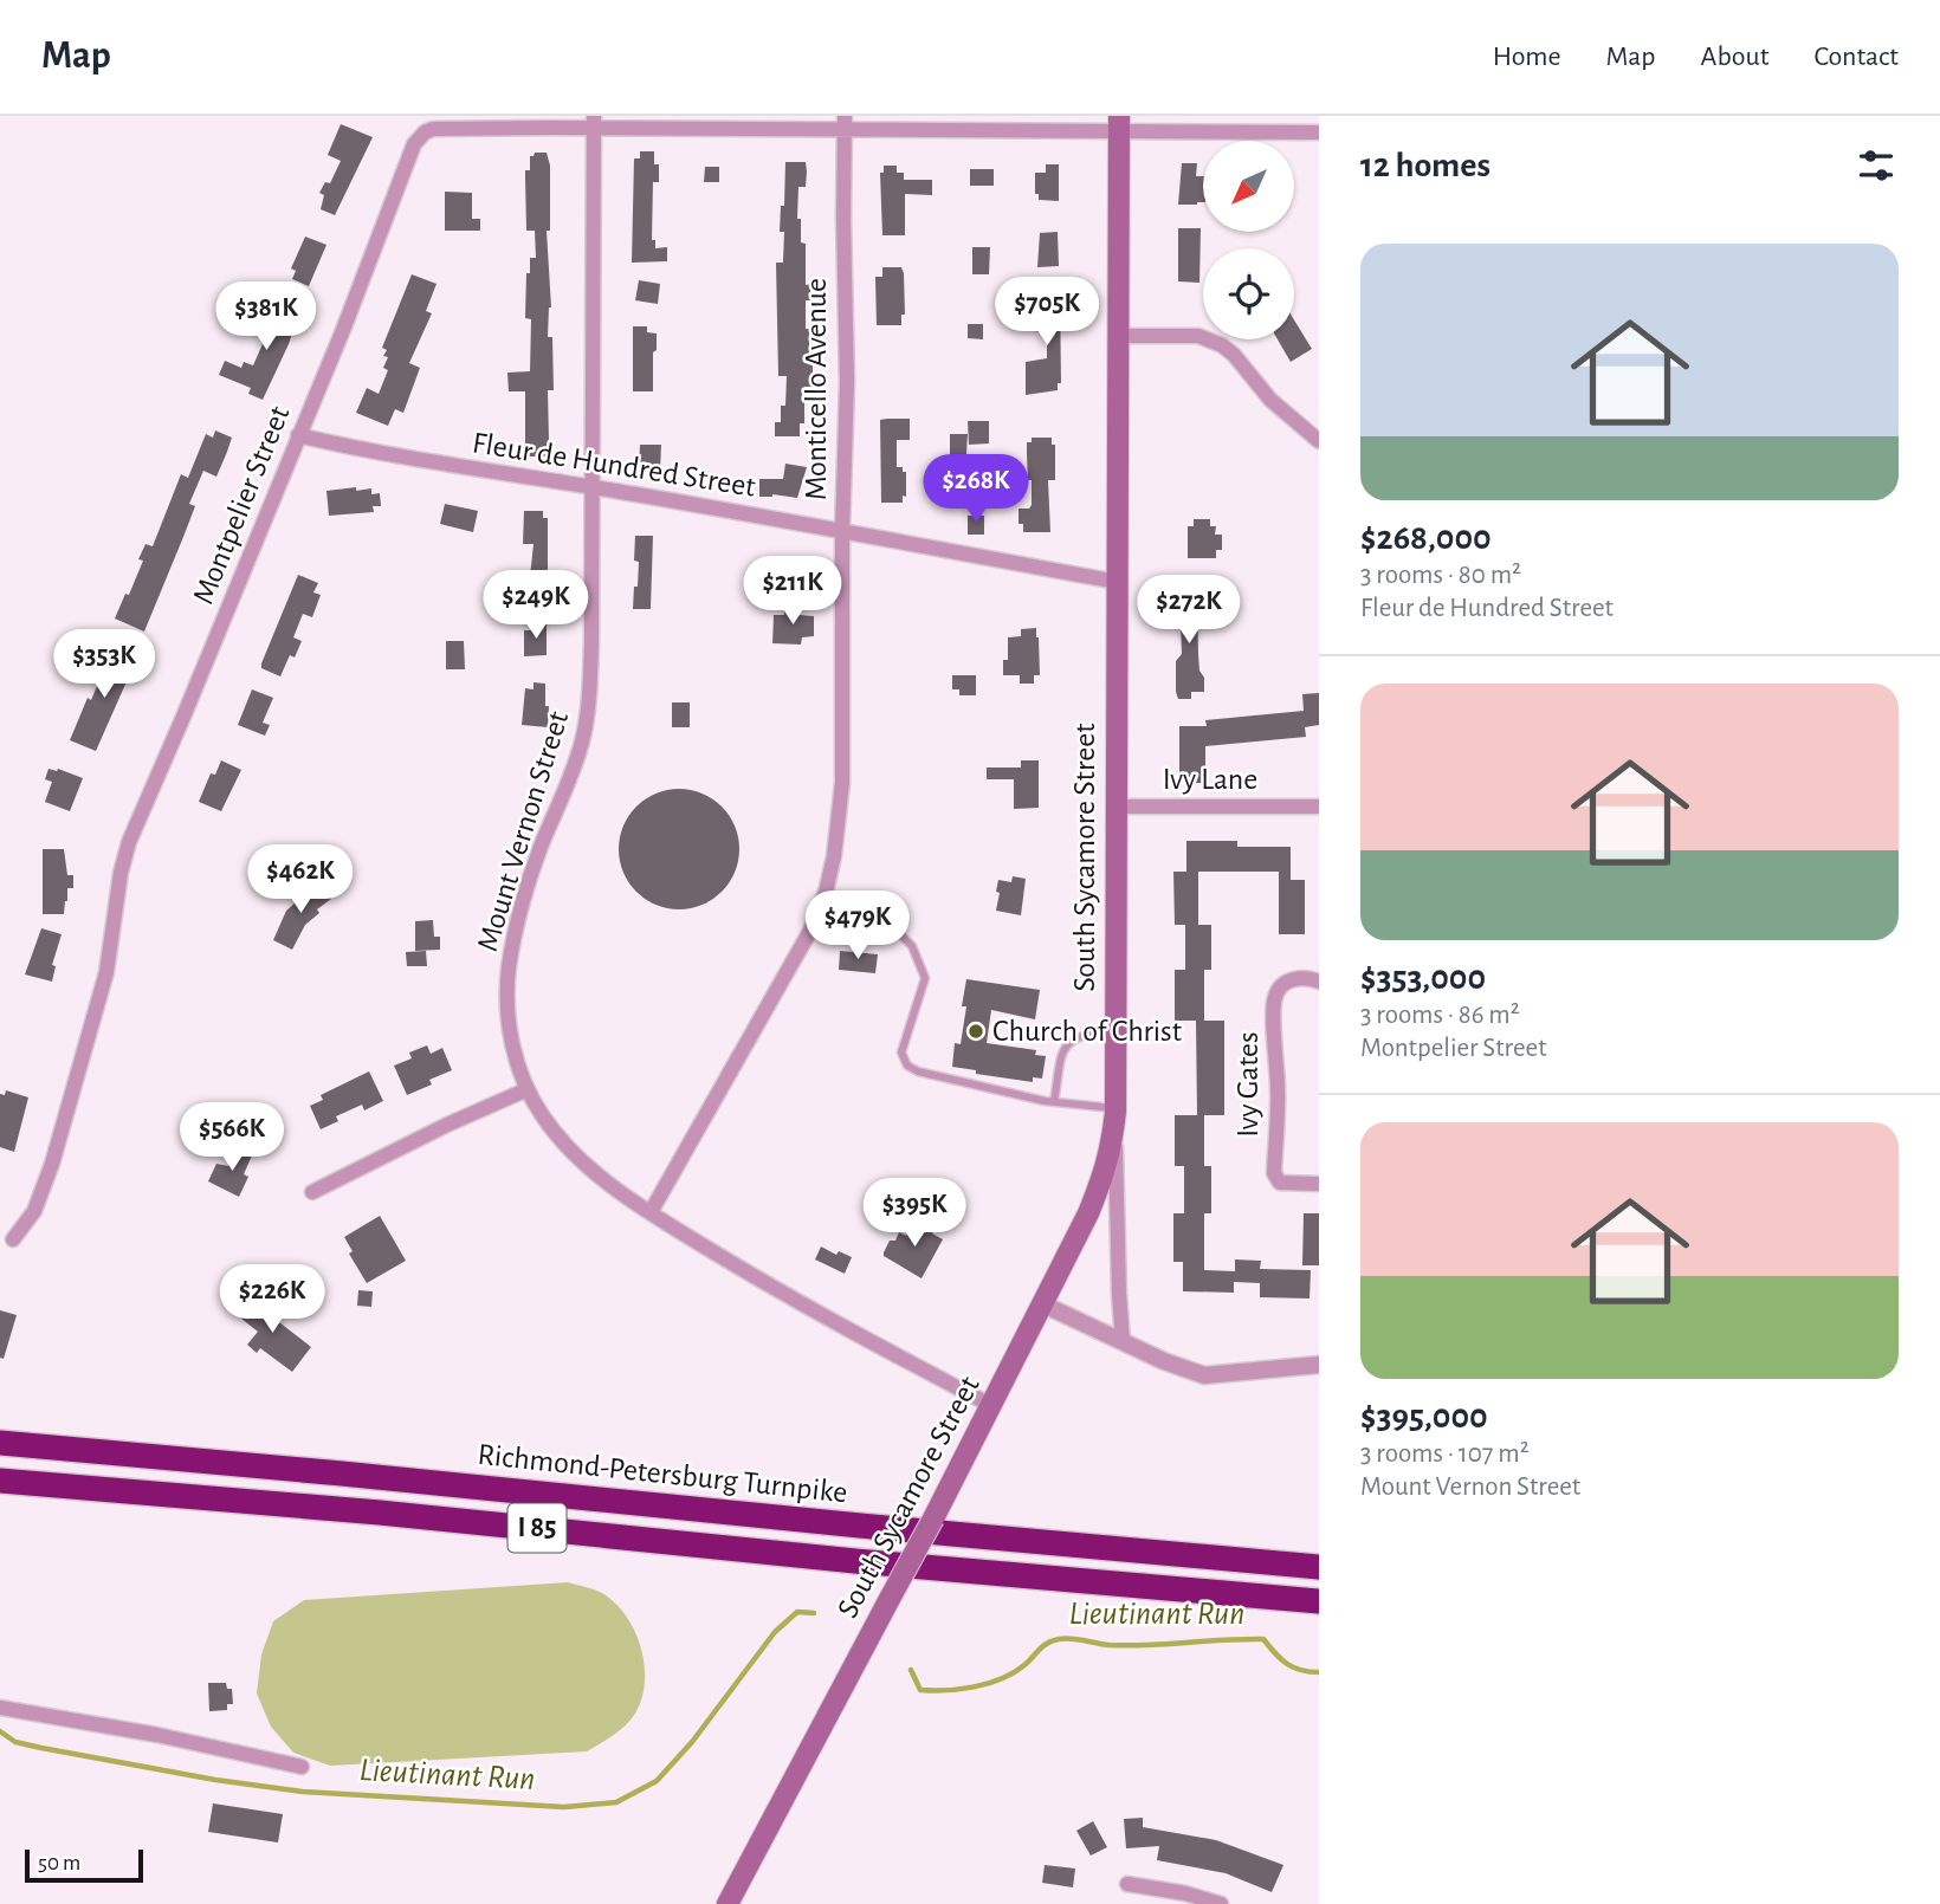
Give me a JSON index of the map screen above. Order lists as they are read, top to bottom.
{
  "streets": {
    "highway": ["Richmond-Petersburg Turnpike", "I 85"],
    "main road": ["South Sycamore Street"],
    "street": [
      "Monticello Avenue",
      "Fleur de Hundred Street",
      "Montpelier Street",
      "Ivy Lane",
      "Mount Vernon Street",
      "Ivy Gates"
    ]
  },
  "crossings": [
    ["Monticello Avenue", "Fleur de Hundred Street"],
    ["Monticello Avenue", "Mount Vernon Street"],
    ["Fleur de Hundred Street", "Montpelier Street"],
    ["Fleur de Hundred Street", "Mount Vernon Street"],
    ["Fleur de Hundred Street", "South Sycamore Street"],
    ["Montpelier Street", "Mount Vernon Street"],
    ["Ivy Lane", "South Sycamore Street"],
    ["Mount Vernon Street", "South Sycamore Street"]
  ],
  "water": ["Lieutinant Run"],
  "places": ["Church of Christ"],
  "scale_bar": "50 m",
  "north": "bottom left",
  "page": {
    "header": "Map",
    "nav": [
      "Home",
      "Map",
      "About",
      "Contact"
    ],
    "heading": "12 homes",
    "list": [
      {
        "name": "$268,000",
        "note": "3 rooms · 80 m² · Fleur de Hundred Street"
      },
      {
        "name": "$353,000",
        "note": "3 rooms · 86 m² · Montpelier Street"
      },
      {
        "name": "$395,000",
        "note": "3 rooms · 107 m² · Mount Vernon Street"
      }
    ],
    "price": [
      "$705K",
      "$381K",
      "$268K",
      "$211K",
      "$249K",
      "$272K",
      "$353K",
      "$462K",
      "$479K",
      "$566K",
      "$395K",
      "$226K"
    ],
    "scale": "50 m"
  }
}
